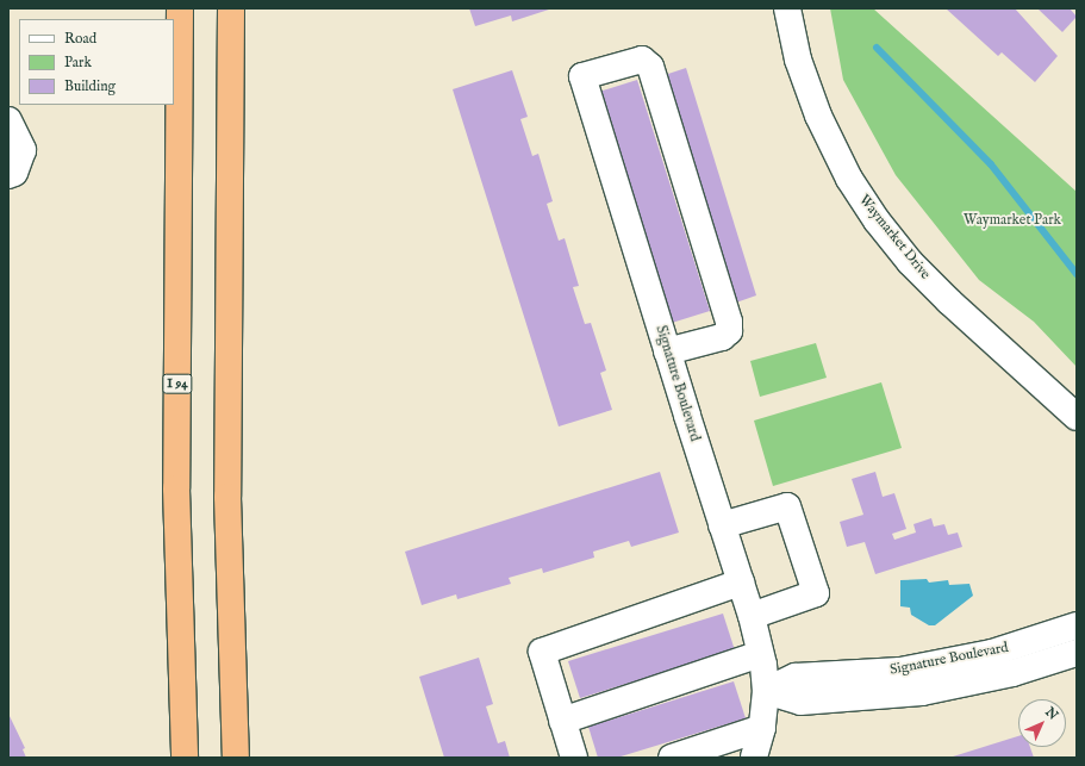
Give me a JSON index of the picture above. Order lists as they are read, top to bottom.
{
  "streets": {
    "highway": ["I 94"],
    "street": ["Waymarket Drive", "Signature Boulevard"]
  },
  "parks": ["Waymarket Park"],
  "legend": ["Road", "Park", "Building"],
  "north": "top right"
}
